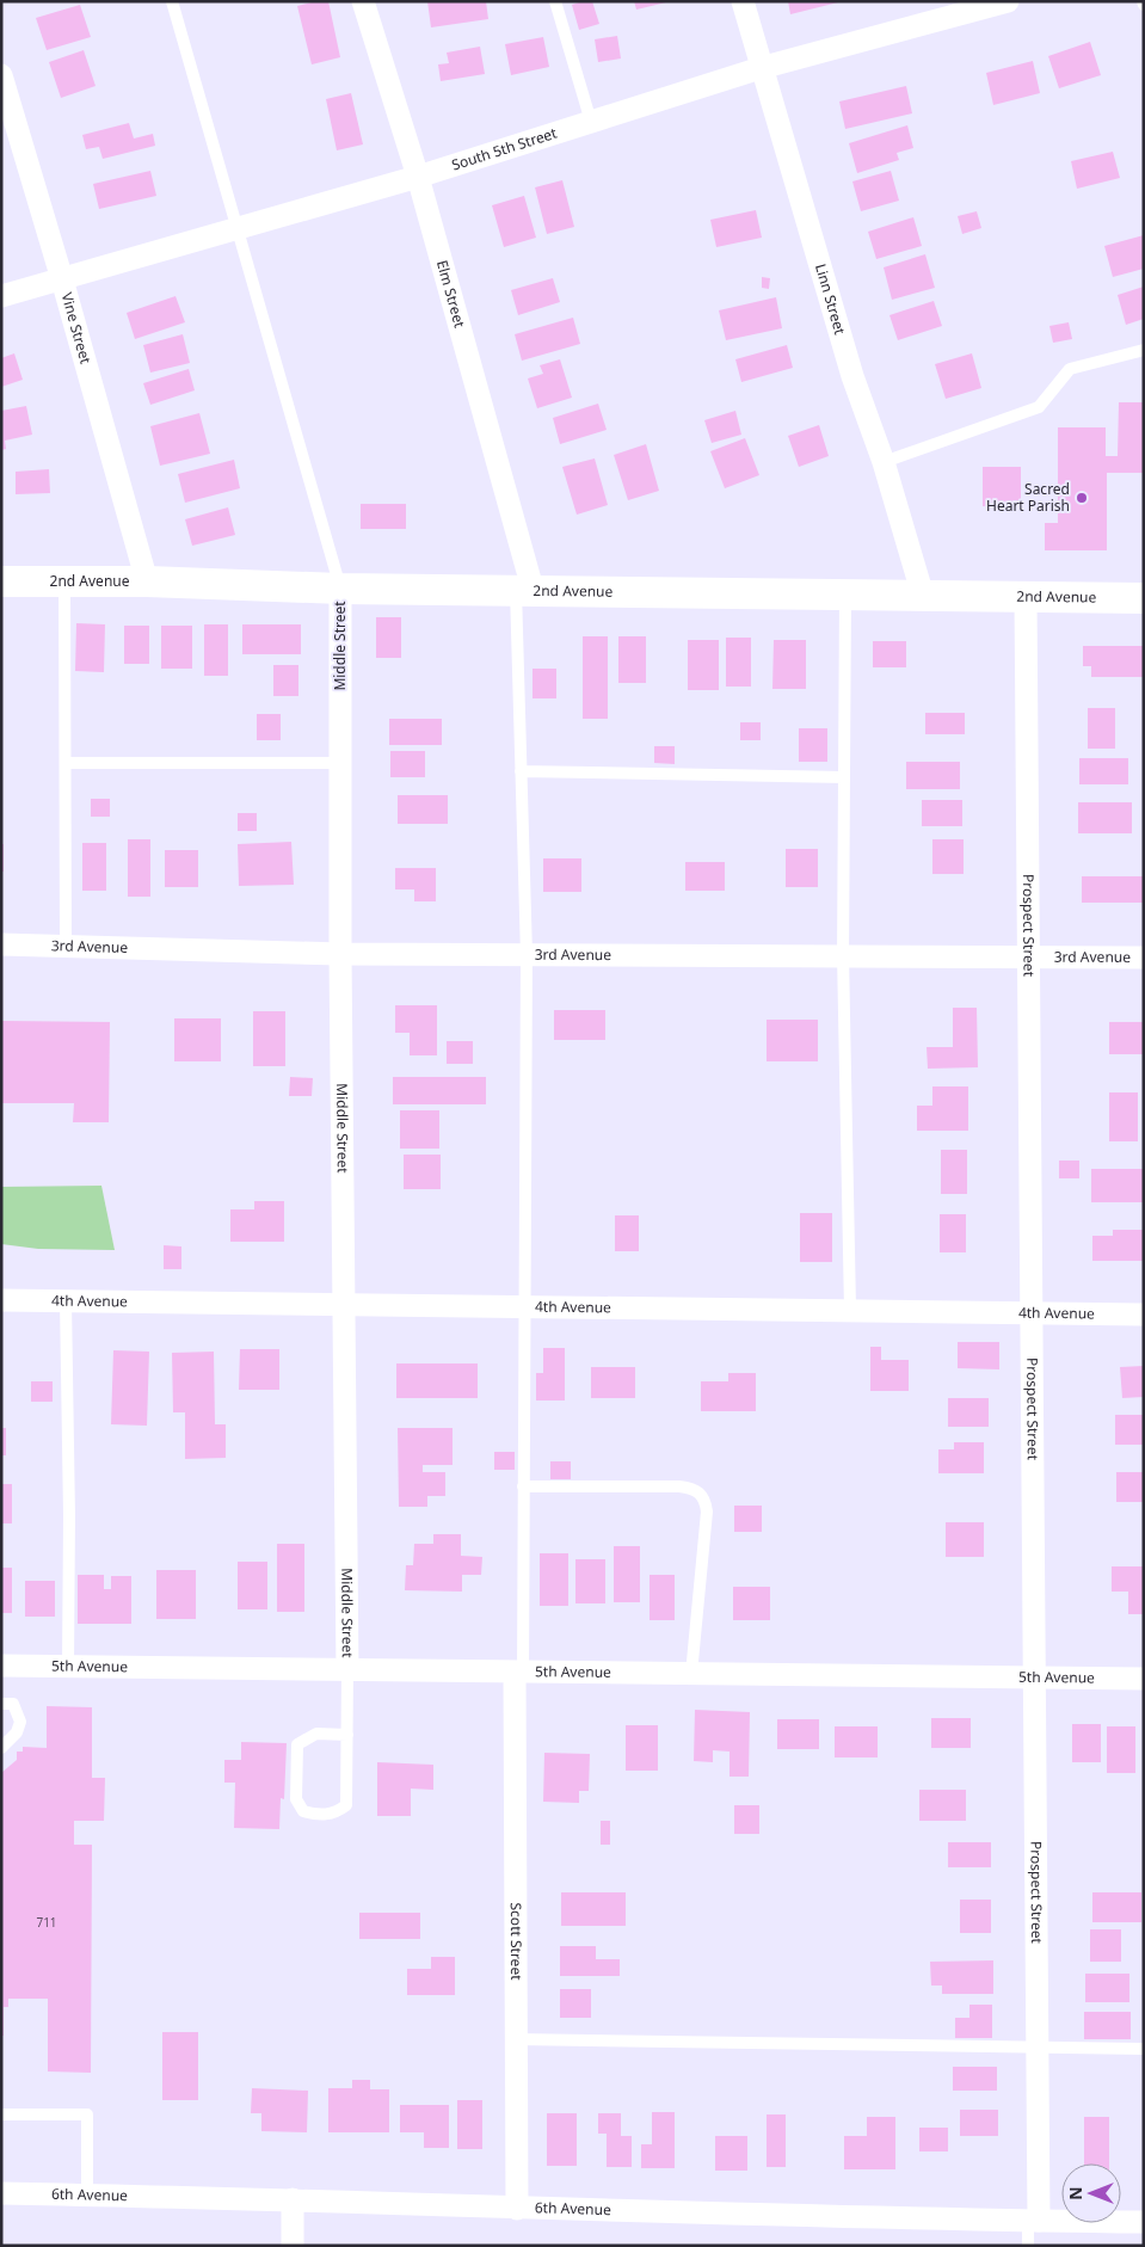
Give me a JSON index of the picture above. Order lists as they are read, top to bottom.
{
  "streets": {
    "street": [
      "South 5th Street",
      "Elm Street",
      "Linn Street",
      "Vine Street",
      "2nd Avenue",
      "Middle Street",
      "Prospect Street",
      "3rd Avenue",
      "4th Avenue",
      "5th Avenue",
      "Scott Street",
      "6th Avenue"
    ]
  },
  "crossings": [
    ["South 5th Street", "Elm Street"],
    ["South 5th Street", "Linn Street"],
    ["South 5th Street", "Vine Street"],
    ["Elm Street", "2nd Avenue"],
    ["Linn Street", "2nd Avenue"],
    ["Vine Street", "2nd Avenue"],
    ["2nd Avenue", "Middle Street"],
    ["2nd Avenue", "Prospect Street"],
    ["Middle Street", "3rd Avenue"],
    ["Middle Street", "4th Avenue"],
    ["Middle Street", "5th Avenue"],
    ["Prospect Street", "3rd Avenue"],
    ["Prospect Street", "4th Avenue"],
    ["Prospect Street", "5th Avenue"],
    ["Prospect Street", "6th Avenue"],
    ["5th Avenue", "Scott Street"],
    ["Scott Street", "6th Avenue"]
  ],
  "places": ["Sacred Heart Parish"],
  "house_numbers": ["711"],
  "north": "left"
}
